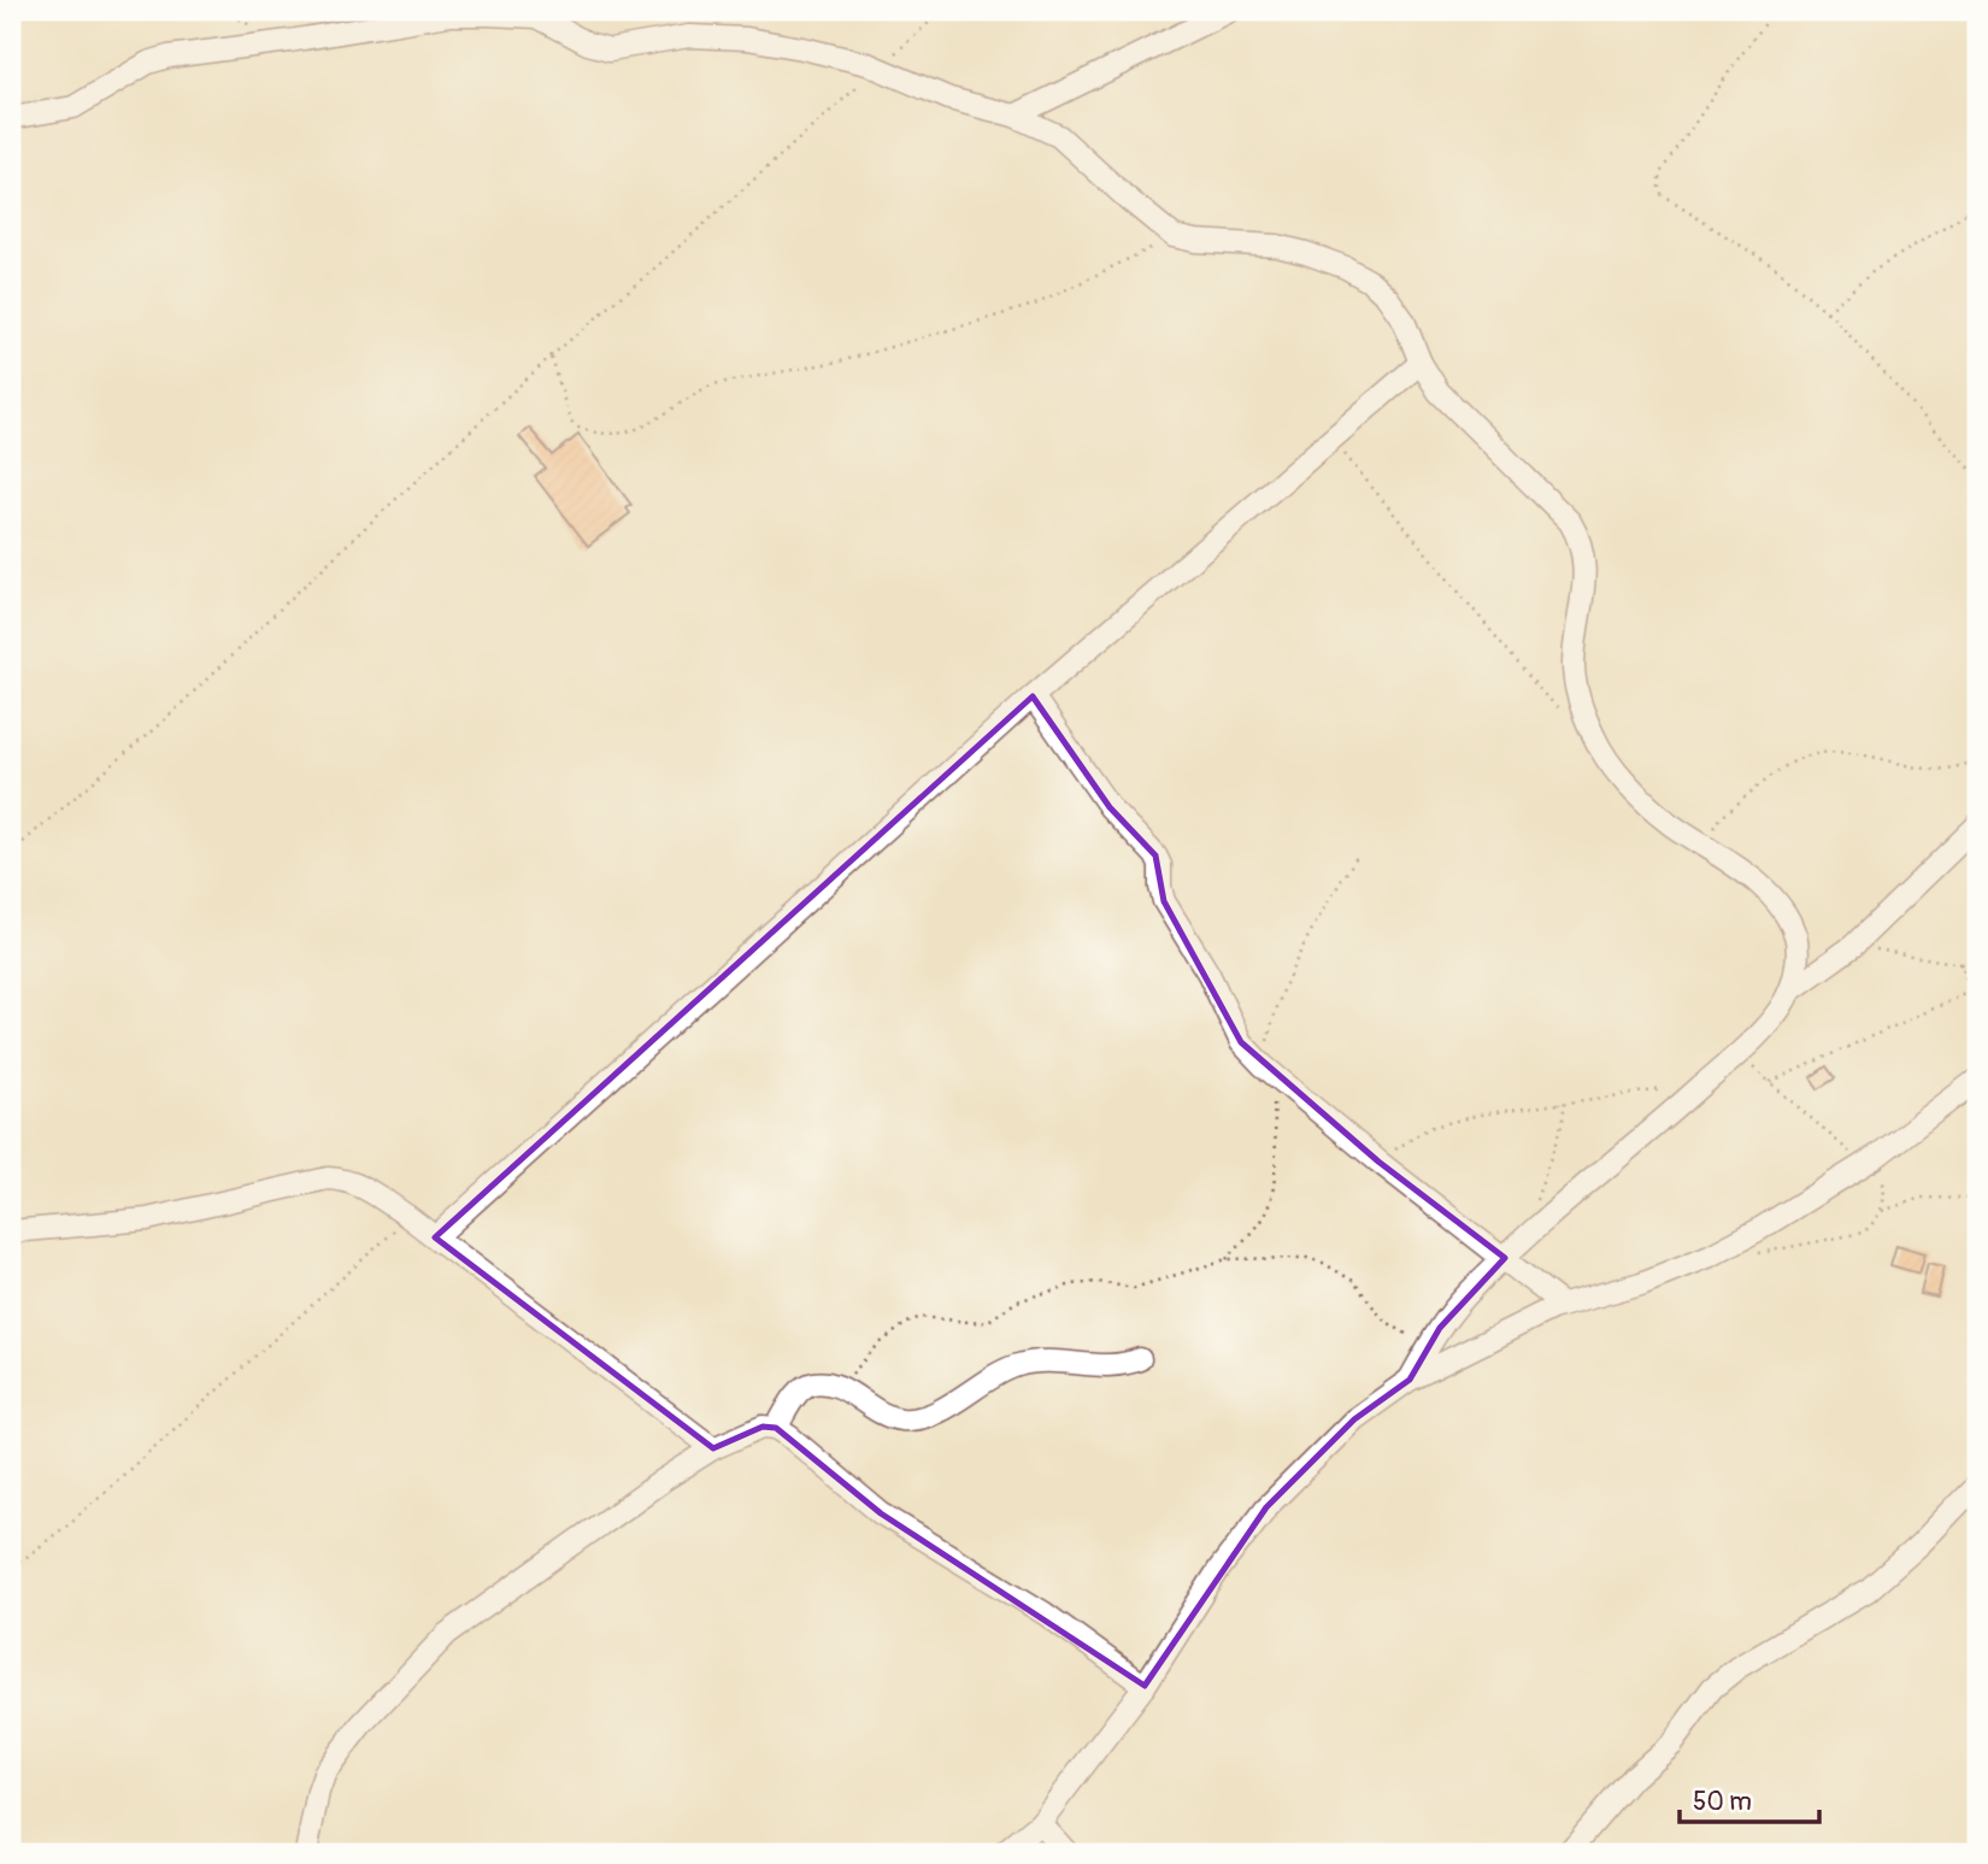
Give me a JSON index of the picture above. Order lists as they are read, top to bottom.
{
  "scale_bar": "50 m"
}
